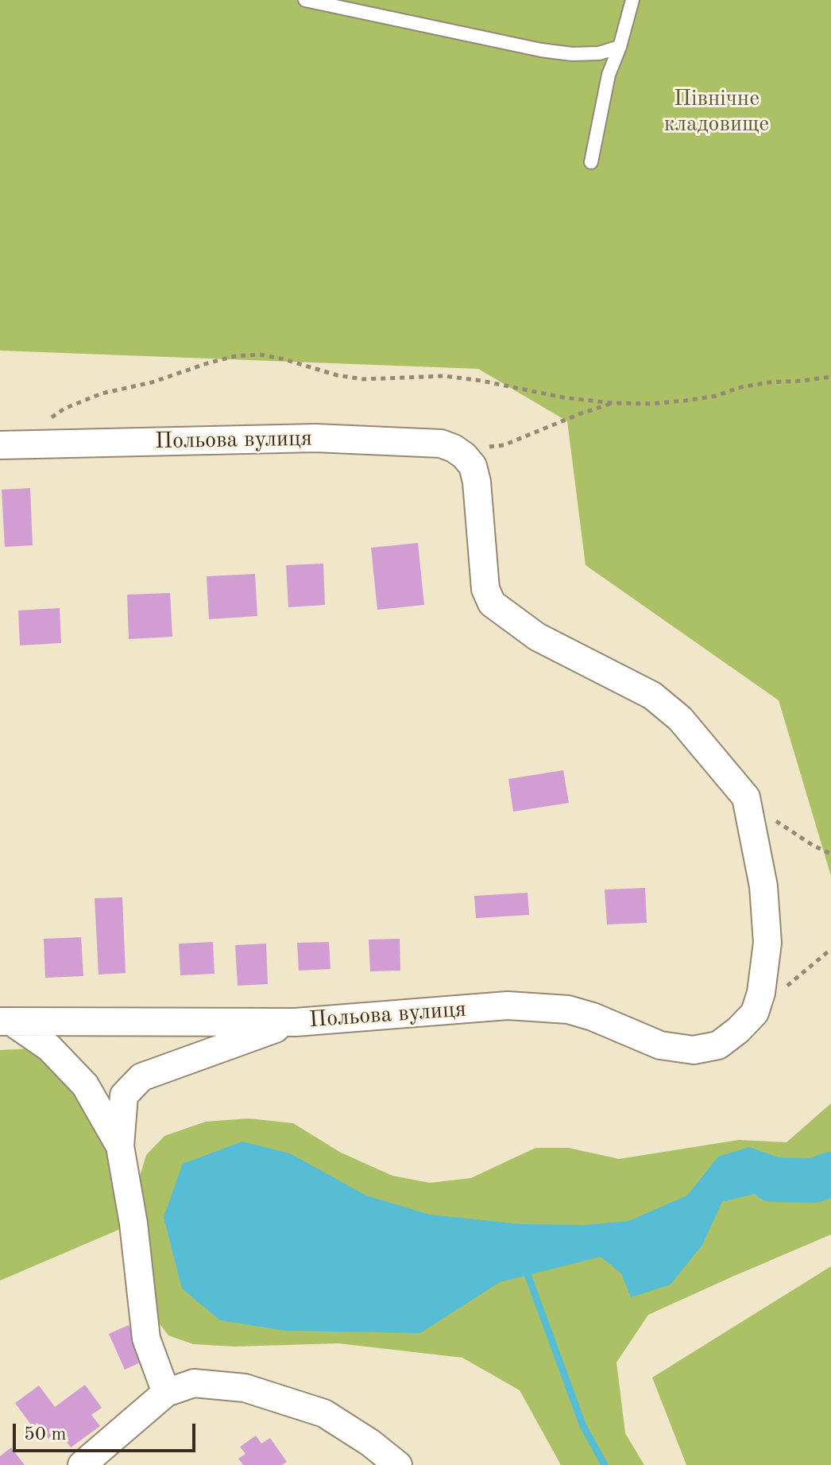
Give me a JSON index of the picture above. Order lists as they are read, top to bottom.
{
  "streets": {
    "street": ["Польова вулиця"]
  },
  "parks": ["Північне кладовище"],
  "scale_bar": "50 m"
}
